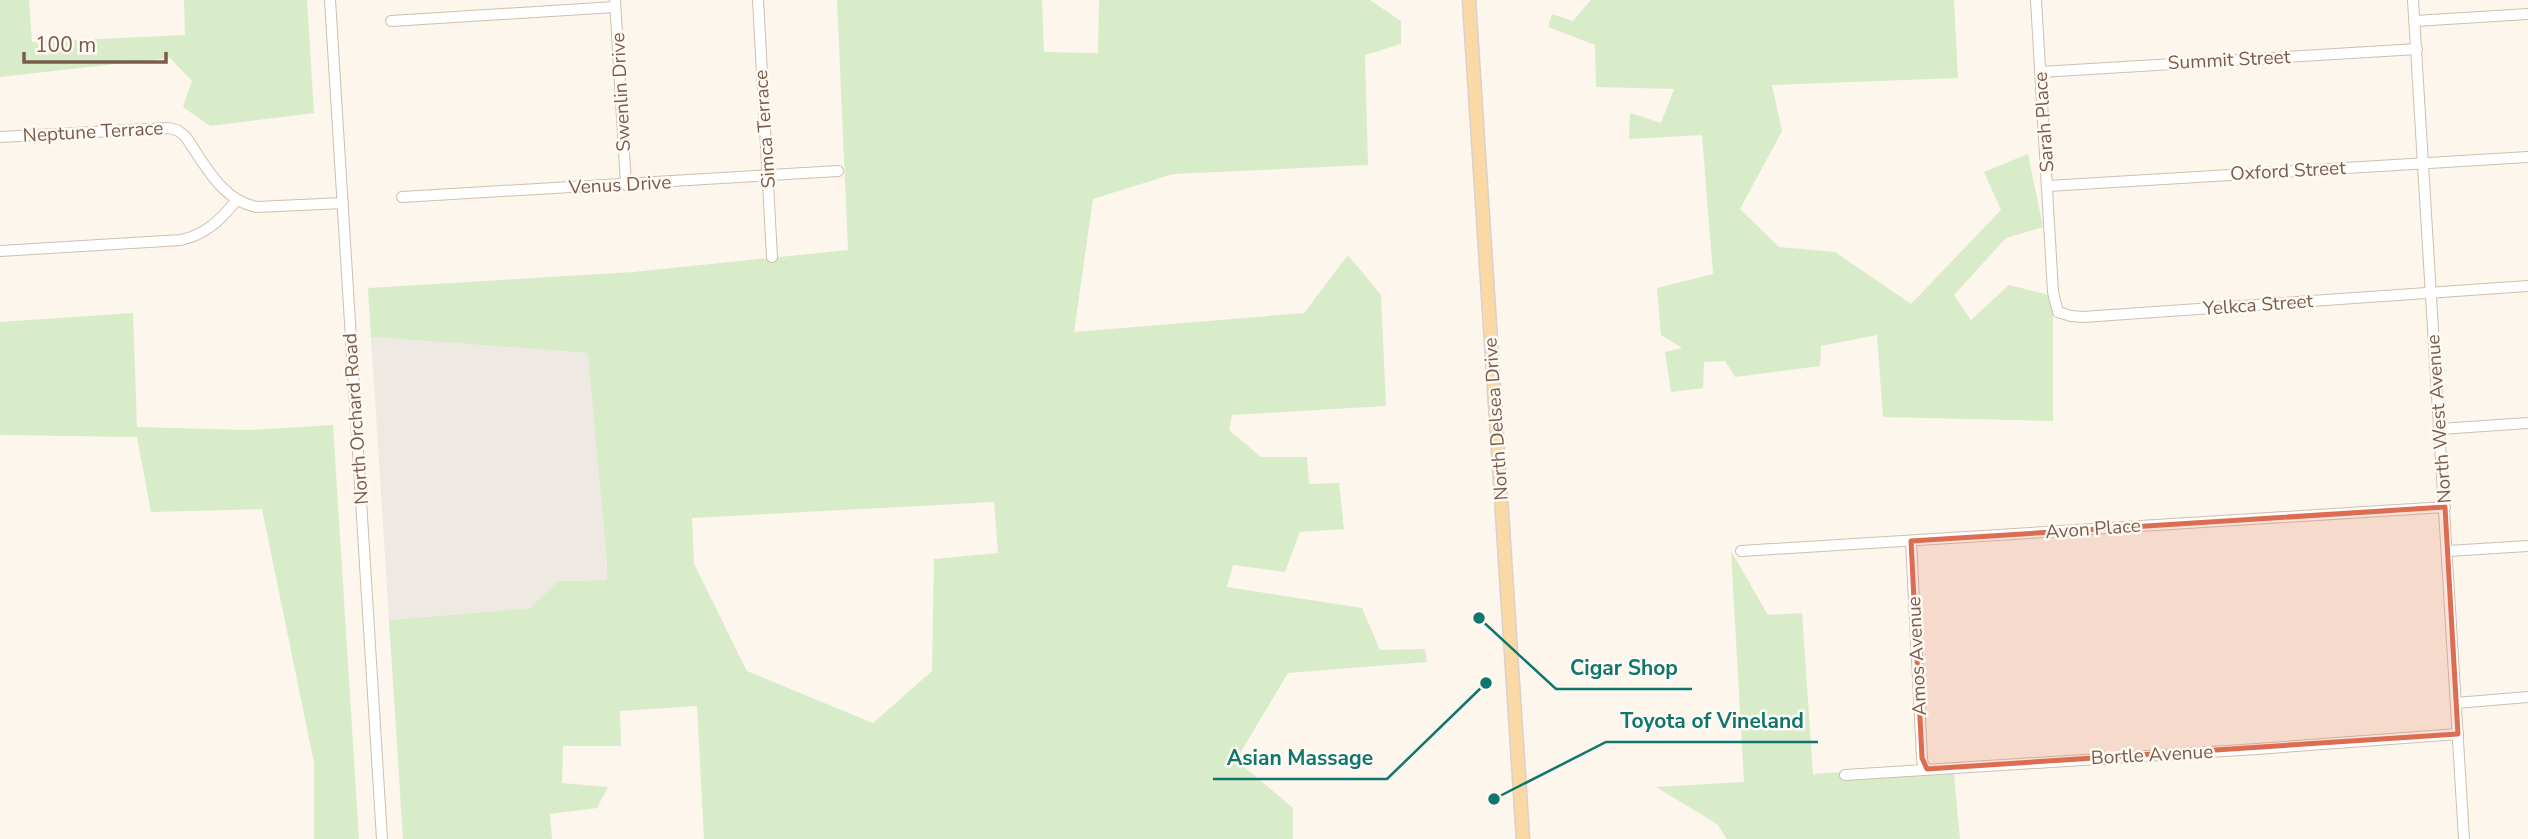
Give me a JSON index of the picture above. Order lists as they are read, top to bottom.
{
  "streets": {
    "main road": ["North Delsea Drive"],
    "street": [
      "Summit Street",
      "Swenlin Drive",
      "Sarah Place",
      "Simca Terrace",
      "Neptune Terrace",
      "Oxford Street",
      "Venus Drive",
      "Yelkca Street",
      "North Orchard Road",
      "North West Avenue",
      "Avon Place",
      "Amos Avenue",
      "Bortle Avenue"
    ]
  },
  "crossings": [
    ["Summit Street", "Sarah Place"],
    ["Summit Street", "North West Avenue"],
    ["Swenlin Drive", "Venus Drive"],
    ["Sarah Place", "Oxford Street"],
    ["Sarah Place", "Yelkca Street"],
    ["Simca Terrace", "Venus Drive"],
    ["Oxford Street", "North West Avenue"],
    ["Yelkca Street", "North West Avenue"],
    ["North West Avenue", "Avon Place"],
    ["North West Avenue", "Bortle Avenue"],
    ["Avon Place", "Amos Avenue"],
    ["Amos Avenue", "Bortle Avenue"]
  ],
  "places": ["Cigar Shop", "Asian Massage", "Toyota of Vineland"],
  "scale_bar": "100 m"
}
